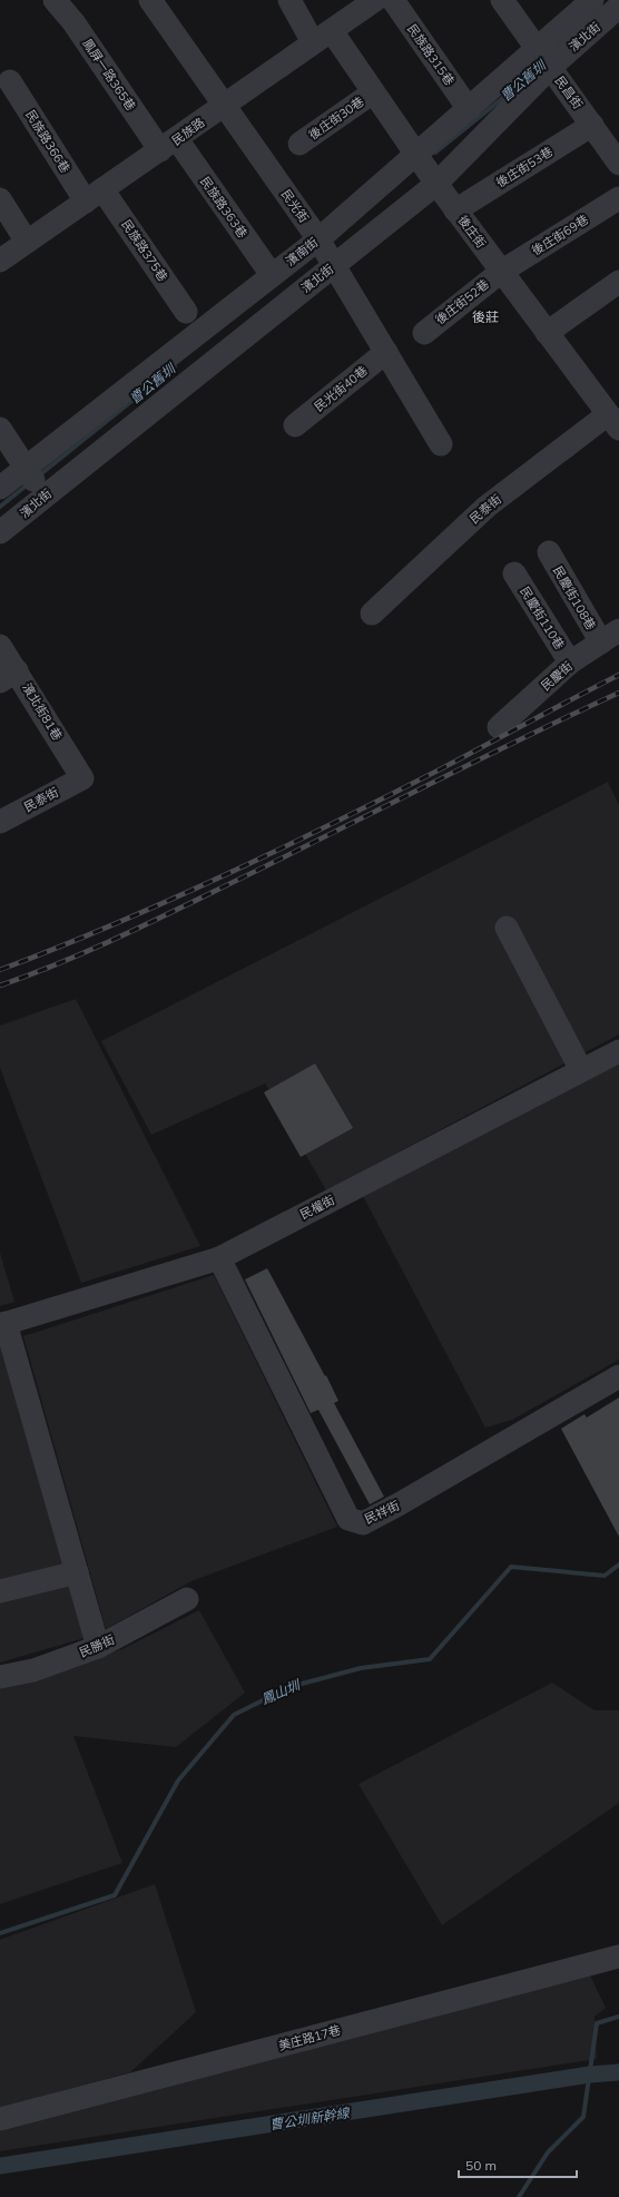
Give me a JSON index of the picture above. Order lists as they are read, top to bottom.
{
  "streets": {
    "street": [
      "濱北街",
      "民族路315巷",
      "鳳屏一路365巷",
      "民昌街",
      "後庄街30巷",
      "民族路",
      "民族路366巷",
      "後庄街53巷",
      "民光街",
      "民族路363巷",
      "後庄街",
      "後庄街69巷",
      "民族路375巷",
      "濱南街",
      "後庄街52巷",
      "民光街40巷",
      "民泰街",
      "民慶街108巷",
      "民慶街110巷",
      "民慶街",
      "濱北街81巷",
      "民權街",
      "民祥街",
      "民勝街",
      "美庄路17巷"
    ]
  },
  "crossings": [
    ["濱北街", "民昌街"],
    ["濱北街", "民光街"],
    ["濱北街", "後庄街"],
    ["濱北街", "濱南街"],
    ["民族路315巷", "濱南街"],
    ["鳳屏一路365巷", "民族路"],
    ["鳳屏一路365巷", "民族路363巷"],
    ["民昌街", "後庄街53巷"],
    ["民昌街", "濱南街"],
    ["後庄街30巷", "後庄街"],
    ["民族路", "民族路366巷"],
    ["民族路", "民光街"],
    ["民族路", "民族路363巷"],
    ["民族路", "後庄街"],
    ["民族路", "民族路375巷"],
    ["民族路366巷", "民族路375巷"],
    ["後庄街53巷", "後庄街"],
    ["民光街", "濱南街"],
    ["民光街", "民光街40巷"],
    ["民族路363巷", "濱南街"],
    ["後庄街", "後庄街69巷"],
    ["後庄街", "濱南街"],
    ["後庄街", "後庄街52巷"],
    ["後庄街", "民泰街"],
    ["後庄街69巷", "後庄街52巷"],
    ["民泰街", "濱北街81巷"],
    ["民慶街108巷", "民慶街"],
    ["民慶街110巷", "民慶街"],
    ["民權街", "民祥街"]
  ],
  "districts": ["後莊"],
  "water": ["曹公舊圳", "鳳山圳", "曹公圳新幹線"],
  "scale_bar": "50 m"
}
